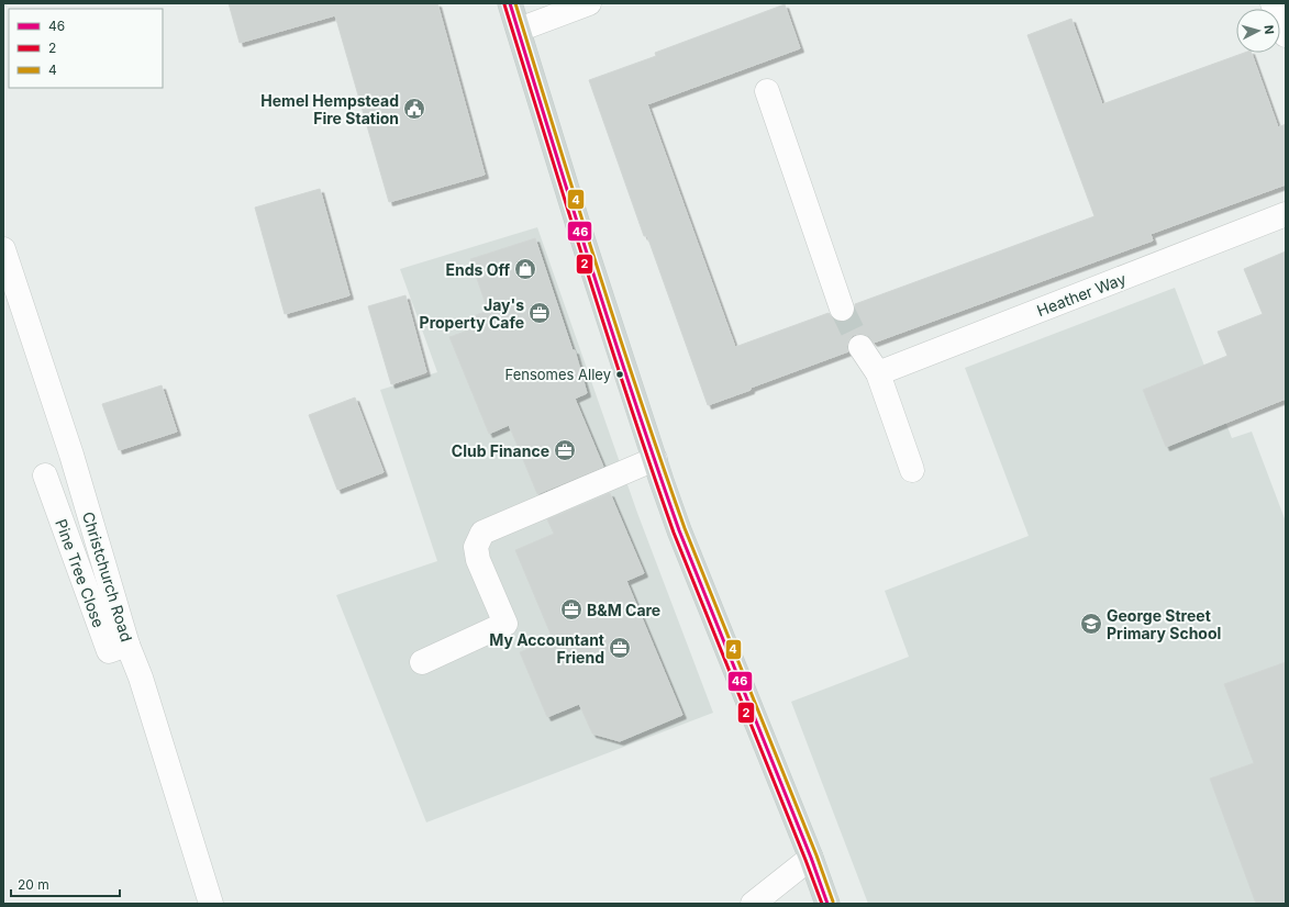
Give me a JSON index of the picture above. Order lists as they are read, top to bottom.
{
  "streets": {
    "street": ["Heather Way", "Pine Tree Close", "Christchurch Road"]
  },
  "crossings": [
    ["Pine Tree Close", "Christchurch Road"]
  ],
  "places": {
    "public building": ["Hemel Hempstead Fire Station"],
    "shop": ["Ends Off"],
    "office": [
      "Jay's Property Cafe",
      "Club Finance",
      "B&M Care",
      "My Accountant Friend"
    ],
    "other": ["Fensomes Alley"],
    "school or university": ["George Street Primary School"]
  },
  "lines": ["transit line 46", "transit line 4", "transit line 2"],
  "legend": ["46", "2", "4"],
  "scale_bar": "20 m",
  "north": "right"
}
